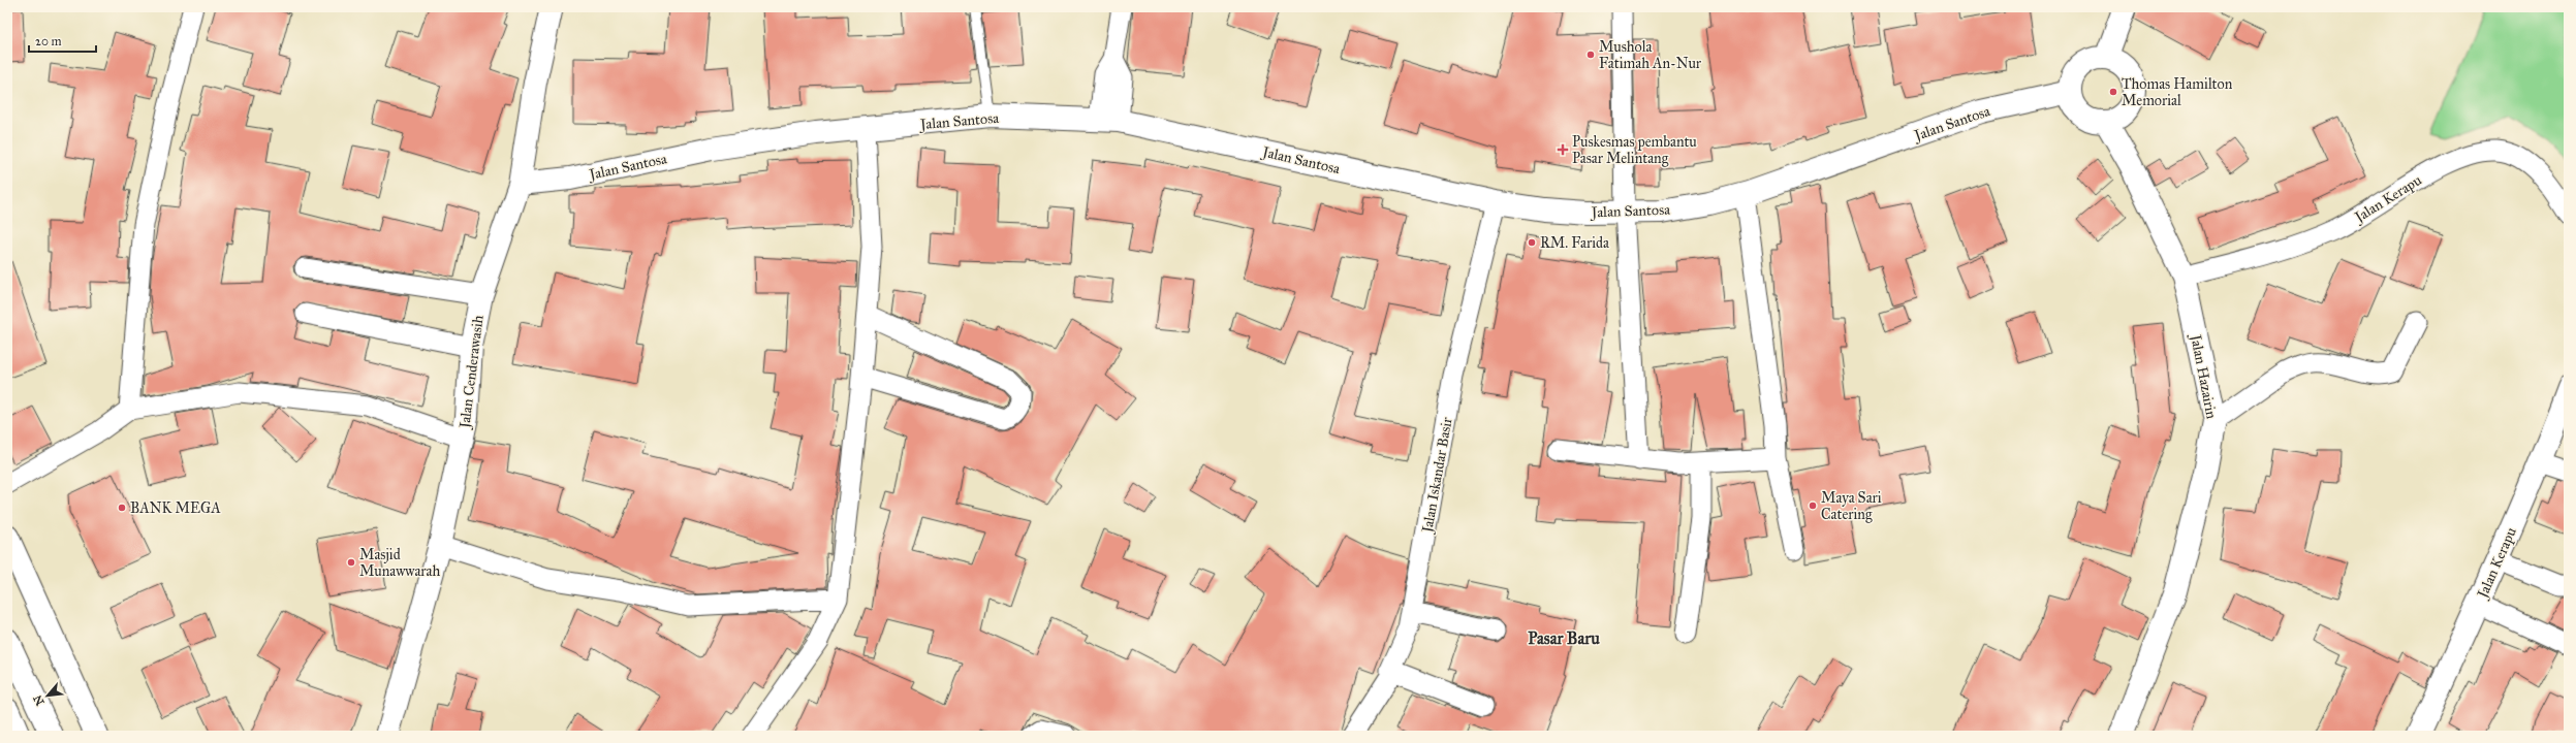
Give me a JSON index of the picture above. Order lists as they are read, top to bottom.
{
  "streets": {
    "street": [
      "Jalan Santosa",
      "Jalan Kerapu",
      "Jalan Cenderawasih",
      "Jalan Hazairin",
      "Jalan Iskandar Basir"
    ]
  },
  "crossings": [
    ["Jalan Santosa", "Jalan Cenderawasih"],
    ["Jalan Santosa", "Jalan Hazairin"],
    ["Jalan Santosa", "Jalan Iskandar Basir"],
    ["Jalan Kerapu", "Jalan Hazairin"]
  ],
  "districts": ["Pasar Baru"],
  "places": {
    "other": [
      "Mushola Fatimah An-Nur",
      "Thomas Hamilton Memorial",
      "RM. Farida",
      "Maya Sari Catering",
      "BANK MEGA",
      "Masjid Munawwarah"
    ],
    "health": ["Puskesmas pembantu Pasar Melintang"]
  },
  "scale_bar": "20 m",
  "north": "bottom left"
}
